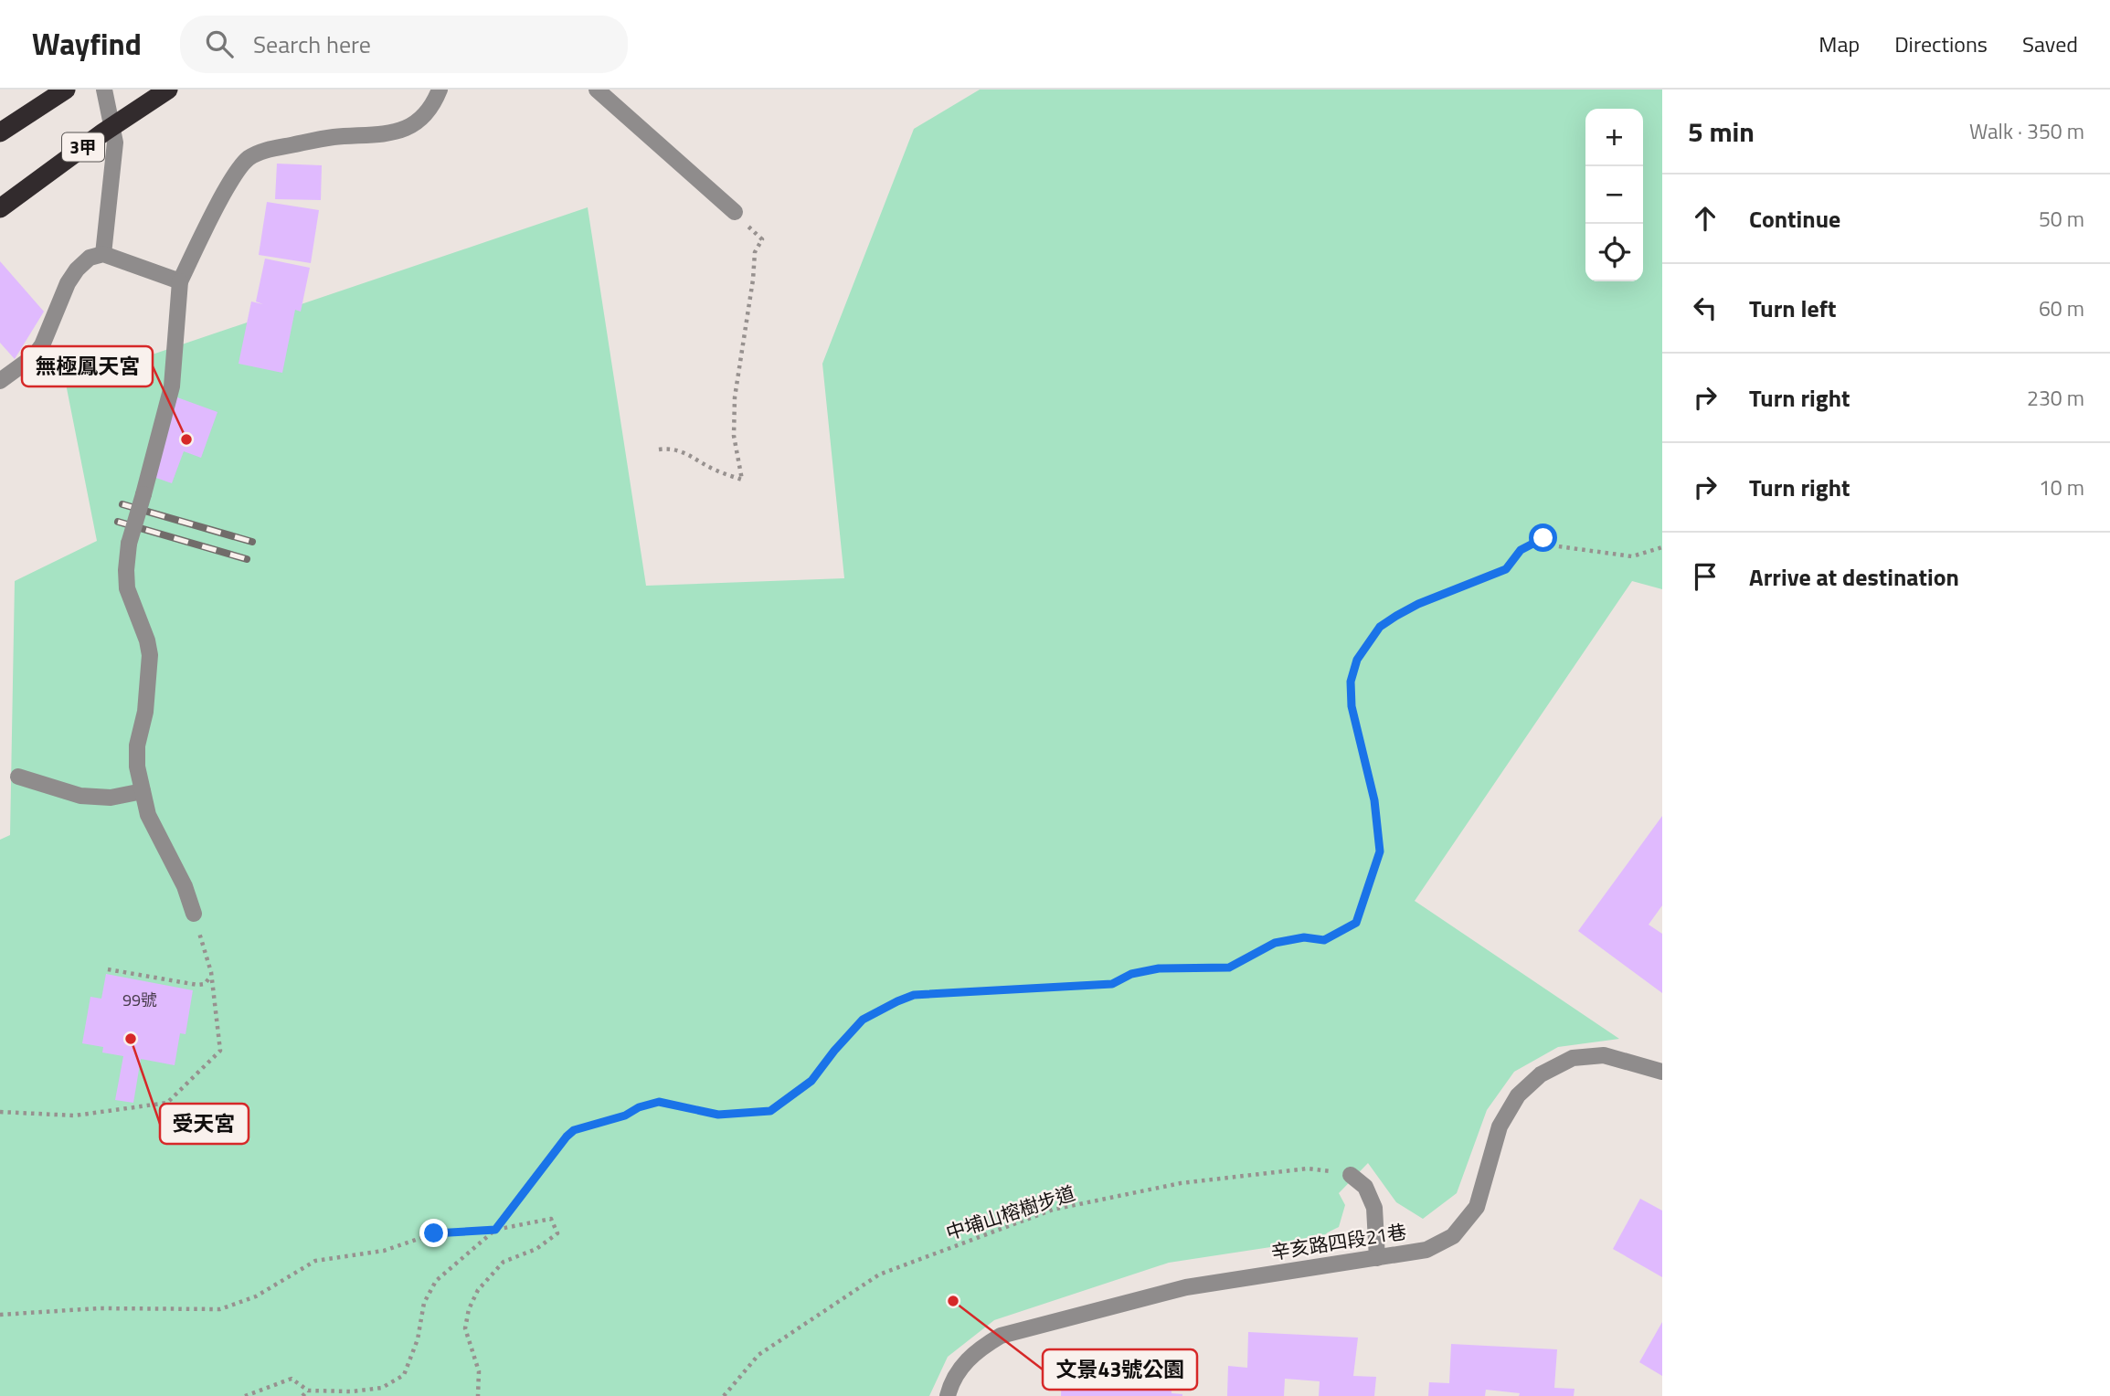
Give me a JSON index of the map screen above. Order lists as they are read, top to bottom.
{
  "streets": {
    "highway": ["3甲"],
    "street": ["辛亥路四段21巷"],
    "path": ["中埔山榕樹步道"]
  },
  "places": ["無極鳳天宮", "受天宮", "文景43號公園"],
  "house_numbers": ["99號"],
  "page": {
    "header": "Wayfind",
    "search": "Search here",
    "nav": ["Map", "Directions", "Saved"],
    "heading": ["5 min", "Walk · 350 m"],
    "map_buttons": ["+", "−"],
    "list": [
      ["Continue", "50 m"],
      ["Turn left", "60 m"],
      ["Turn right", "230 m"],
      ["Turn right", "10 m"],
      "Arrive at destination"
    ]
  }
}
